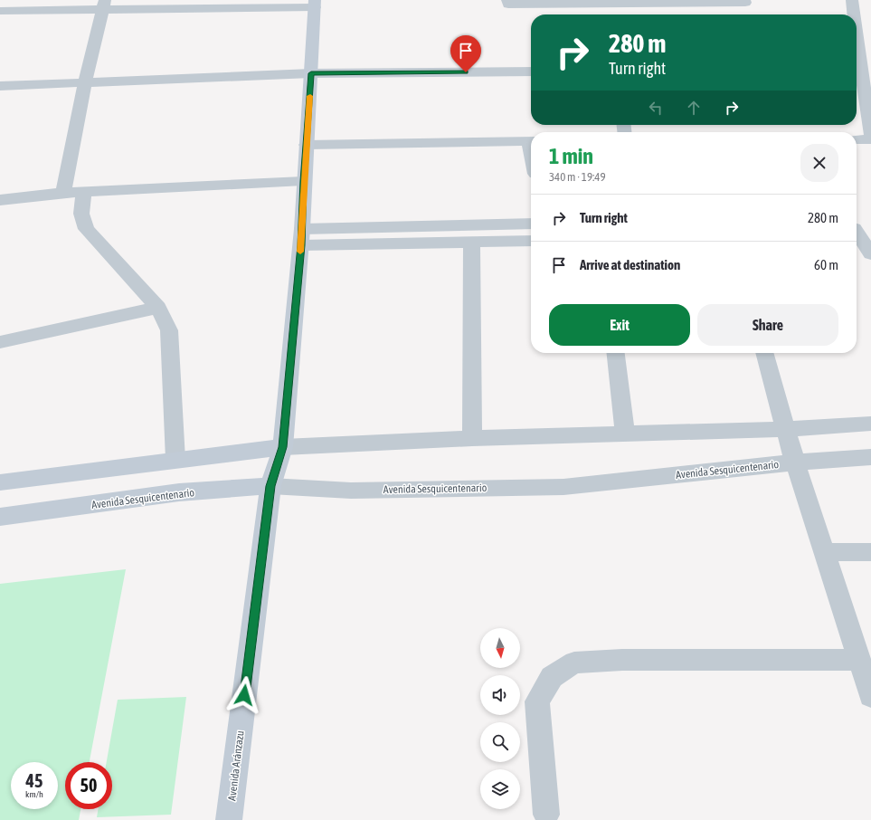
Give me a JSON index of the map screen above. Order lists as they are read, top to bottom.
{
  "streets": {
    "main road": ["Avenida Sesquicentenario", "Avenida Aránzazu"]
  },
  "crossings": [
    ["Avenida Sesquicentenario", "Avenida Aránzazu"]
  ],
  "north": "bottom",
  "page": {
    "turn": ["280 m", "Turn right"],
    "heading": ["1 min", "340 m · 19:49"],
    "list": [
      {
        "name": "Turn right",
        "value": "280 m"
      },
      {
        "name": "Arrive at destination",
        "value": "60 m"
      }
    ],
    "buttons": ["Exit", "Share"],
    "speed": "45 km/h",
    "limit": "50"
  }
}
